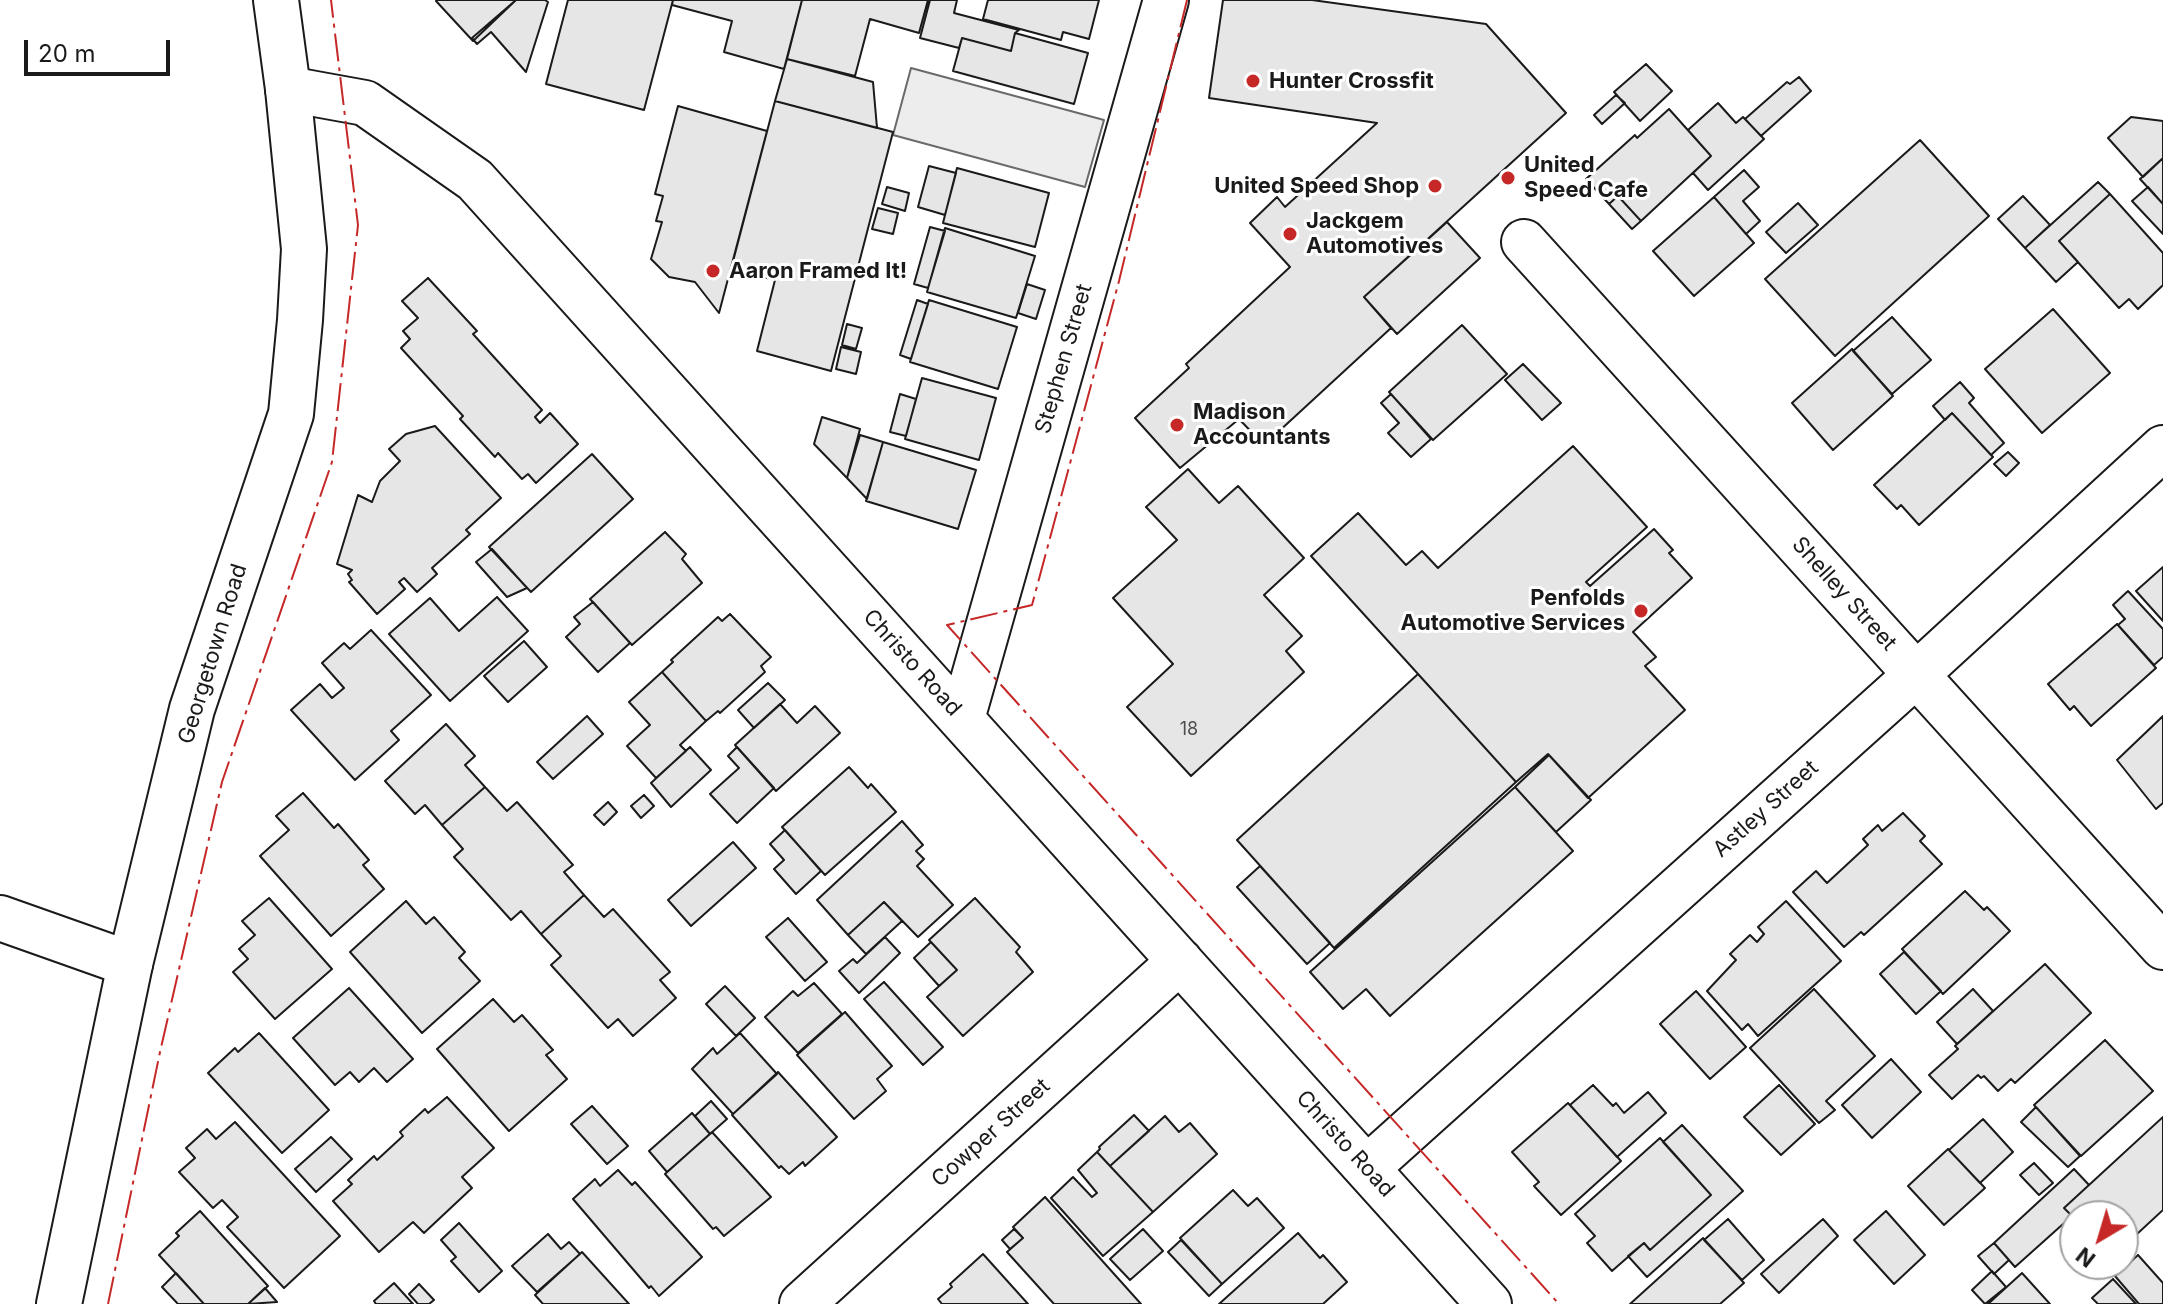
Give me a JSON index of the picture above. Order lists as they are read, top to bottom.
{
  "streets": {
    "street": [
      "Stephen Street",
      "Shelley Street",
      "Georgetown Road",
      "Christo Road",
      "Astley Street",
      "Cowper Street"
    ]
  },
  "crossings": [
    ["Stephen Street", "Christo Road"],
    ["Shelley Street", "Astley Street"],
    ["Georgetown Road", "Christo Road"],
    ["Christo Road", "Astley Street"],
    ["Christo Road", "Cowper Street"]
  ],
  "places": [
    "Hunter Crossfit",
    "United Speed Cafe",
    "United Speed Shop",
    "Jackgem Automotives",
    "Aaron Framed It!",
    "Madison Accountants",
    "Penfolds Automotive Services"
  ],
  "house_numbers": ["18"],
  "scale_bar": "20 m",
  "north": "bottom left"
}
